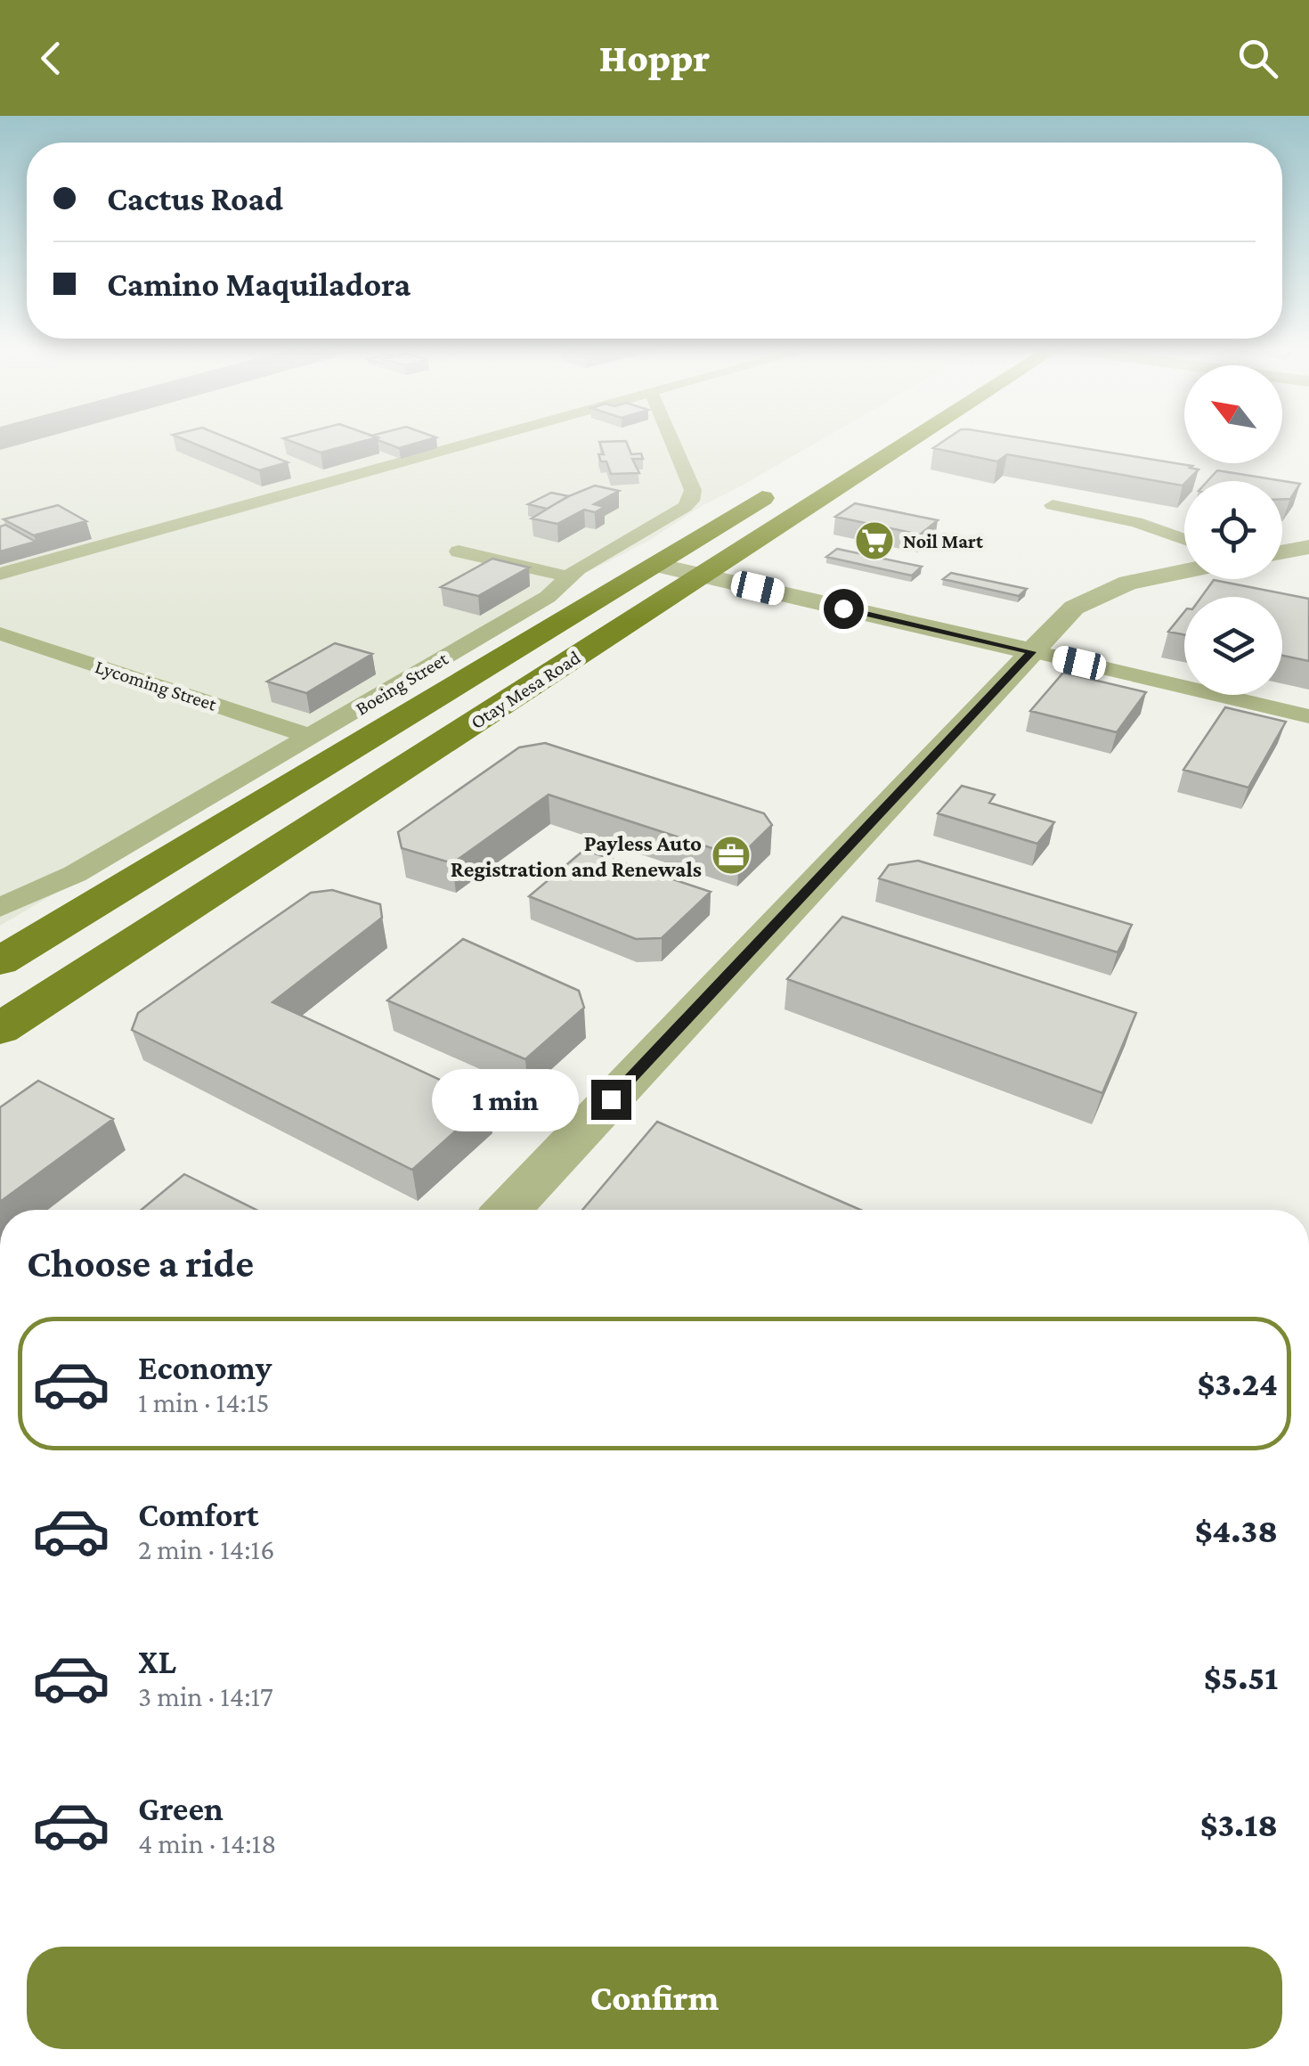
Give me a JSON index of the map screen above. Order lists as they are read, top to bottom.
{
  "streets": {
    "main road": ["Otay Mesa Road"],
    "street": ["Boeing Street", "Lycoming Street"]
  },
  "crossings": [
    ["Boeing Street", "Lycoming Street"]
  ],
  "places": {
    "supermarket": ["Noil Mart"],
    "office": ["Payless Auto Registration and Renewals"]
  },
  "north": "top left",
  "page": {
    "header": "Hoppr",
    "banner": ["Cactus Road", "Camino Maquiladora"],
    "bubble": "1 min",
    "heading": "Choose a ride",
    "list": [
      {
        "name": "Economy",
        "note": "1 min · 14:15",
        "value": "$3.24"
      },
      {
        "name": "Comfort",
        "note": "2 min · 14:16",
        "value": "$4.38"
      },
      {
        "name": "XL",
        "note": "3 min · 14:17",
        "value": "$5.51"
      },
      {
        "name": "Green",
        "note": "4 min · 14:18",
        "value": "$3.18"
      }
    ],
    "buttons": "Confirm"
  }
}
